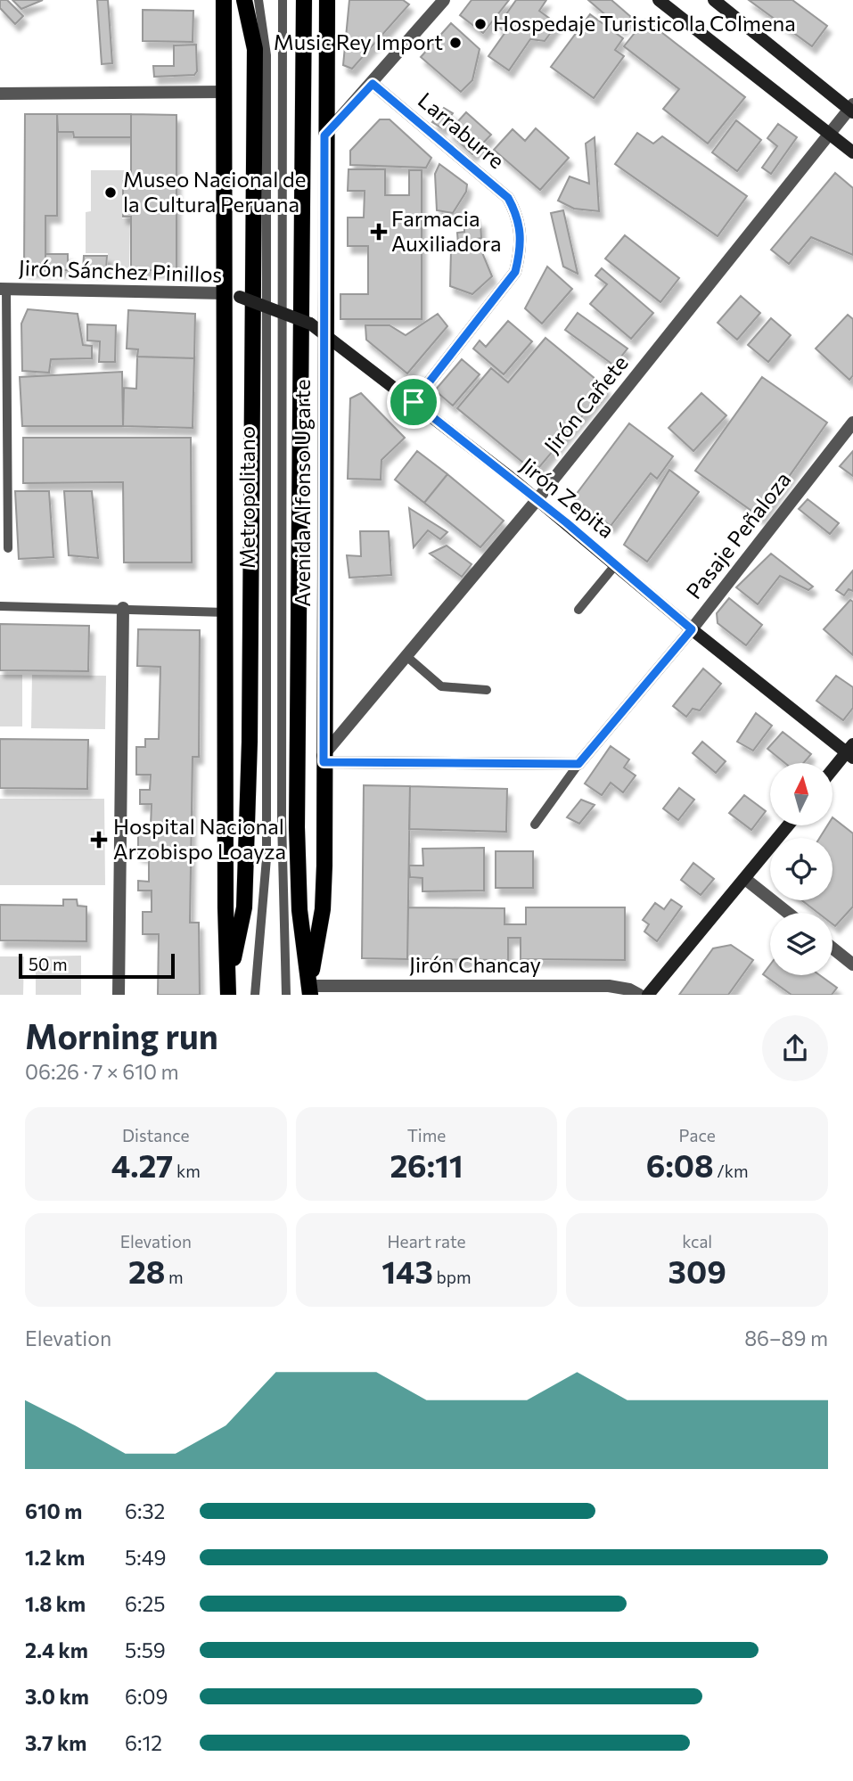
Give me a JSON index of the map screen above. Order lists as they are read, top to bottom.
{
  "streets": {
    "main road": ["Avenida Alfonso Ugarte"],
    "street": [
      "Larraburre",
      "Jirón Sánchez Pinillos",
      "Jirón Cañete",
      "Jirón Zepita",
      "Pasaje Peñaloza",
      "Jirón Chancay"
    ],
    "lane": ["Metropolitano"]
  },
  "crossings": [
    ["Larraburre", "Jirón Zepita"],
    ["Jirón Sánchez Pinillos", "Jirón Zepita"],
    ["Jirón Cañete", "Avenida Alfonso Ugarte"],
    ["Jirón Cañete", "Jirón Zepita"],
    ["Avenida Alfonso Ugarte", "Jirón Zepita"],
    ["Avenida Alfonso Ugarte", "Jirón Chancay"],
    ["Jirón Zepita", "Pasaje Peñaloza"]
  ],
  "places": {
    "other": ["Hospedaje Turistico la Colmena", "Music Rey Import", "Museo Nacional de la Cultura Peruana"],
    "health": ["Farmacia Auxiliadora", "Hospital Nacional Arzobispo Loayza"]
  },
  "scale_bar": "50 m",
  "north": "top",
  "page": {
    "scale": "50 m",
    "heading": ["Morning run", "06:26 · 7 × 610 m"],
    "stats": [
      ["Distance", "4.27 km"],
      ["Time", "26:11"],
      ["Pace", "6:08 /km"],
      ["Elevation", "28 m"],
      ["Heart rate", "143 bpm"],
      ["kcal", "309"]
    ],
    "chart": ["Elevation", "86–89 m"],
    "list": [
      {
        "name": "610 m",
        "note": "6:32"
      },
      {
        "name": "1.2 km",
        "note": "5:49"
      },
      {
        "name": "1.8 km",
        "note": "6:25"
      },
      {
        "name": "2.4 km",
        "note": "5:59"
      },
      {
        "name": "3.0 km",
        "note": "6:09"
      },
      {
        "name": "3.7 km",
        "note": "6:12"
      }
    ]
  }
}
